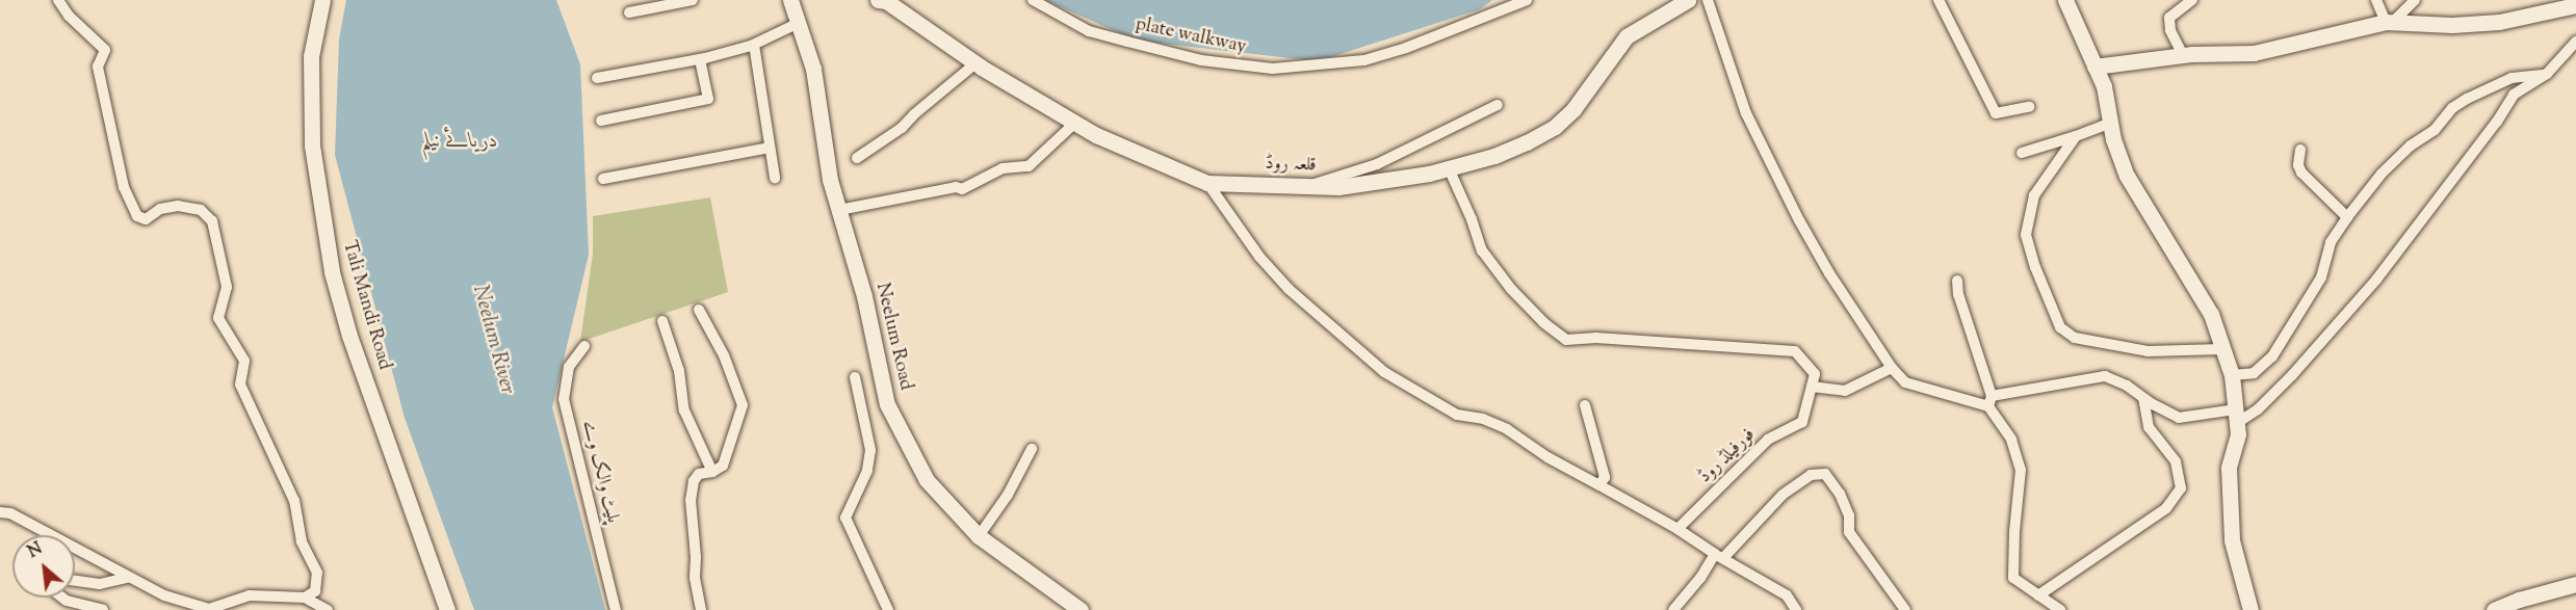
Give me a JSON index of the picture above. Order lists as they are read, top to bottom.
{
  "streets": {
    "street": [
      "plate walkway",
      "قلعہ روڈ",
      "Tali Mandi Road",
      "Neelum Road",
      "فورفیلڈ روڈ",
      "پلیٹ والک وے"
    ]
  },
  "water": ["دریائے نیلم", "Neelum River"],
  "north": "top left"
}
